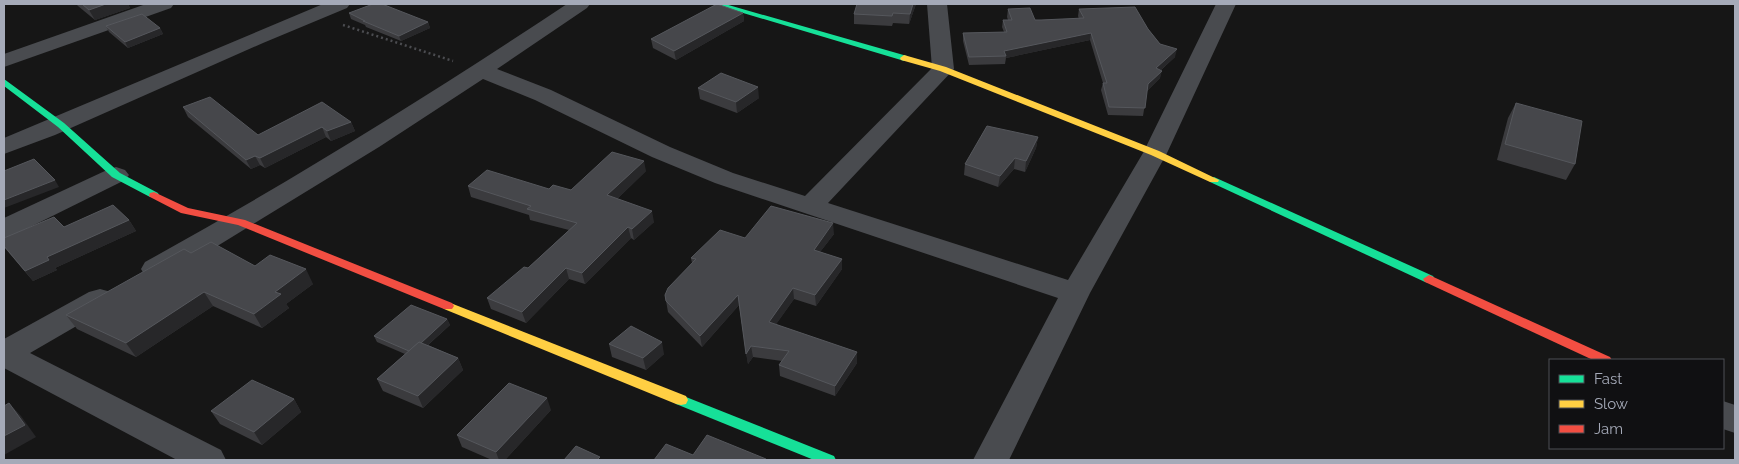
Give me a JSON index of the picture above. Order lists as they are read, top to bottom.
{
  "legend": ["Fast", "Slow", "Jam"]
}
